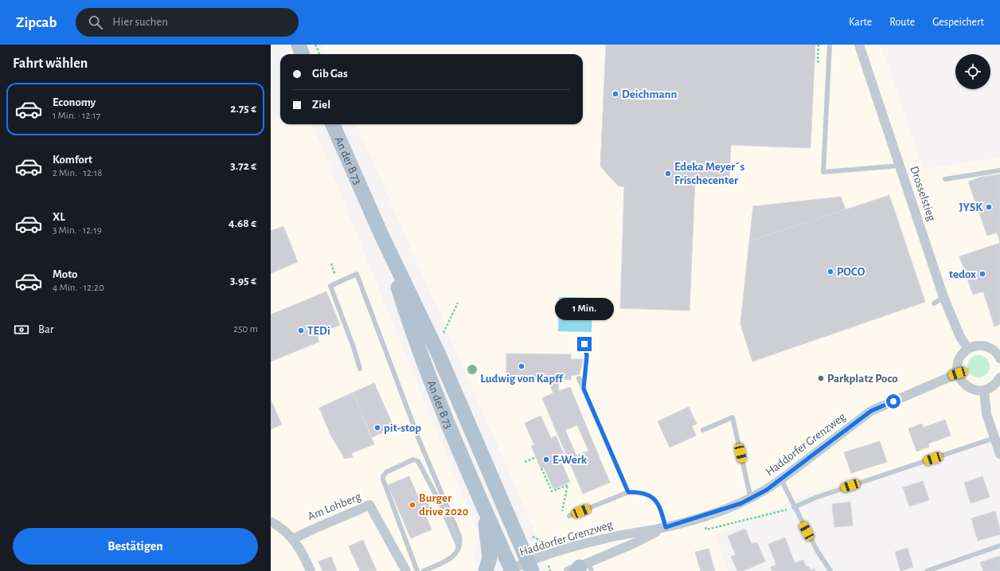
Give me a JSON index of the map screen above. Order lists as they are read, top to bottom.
{
  "streets": {
    "main road": ["An der B 73"],
    "street": ["Drosselstieg", "Haddorfer Grenzweg", "Am Lohberg"]
  },
  "crossings": [
    ["An der B 73", "Haddorfer Grenzweg"]
  ],
  "places": [
    "Deichmann",
    "Edeka Meyer´s Frischecenter",
    "JYSK",
    "POCO",
    "tedox",
    "TEDi",
    "Ludwig von Kapff",
    "Parkplatz Poco",
    "pit-stop",
    "E-Werk",
    "Burger drive 2020"
  ],
  "page": {
    "header": "Zipcab",
    "search": "Hier suchen",
    "nav": ["Karte", "Route", "Gespeichert"],
    "heading": "Fahrt wählen",
    "banner": ["Gib Gas", "Ziel"],
    "list": [
      {
        "name": "Economy",
        "note": "1 Min. · 12:17",
        "value": "2.75 €"
      },
      {
        "name": "Komfort",
        "note": "2 Min. · 12:18",
        "value": "3.72 €"
      },
      {
        "name": "XL",
        "note": "3 Min. · 12:19",
        "value": "4.68 €"
      },
      {
        "name": "Moto",
        "note": "4 Min. · 12:20",
        "value": "3.95 €"
      }
    ],
    "bubble": "1 Min.",
    "pay": ["Bar", "250 m"],
    "buttons": "Bestätigen"
  }
}
